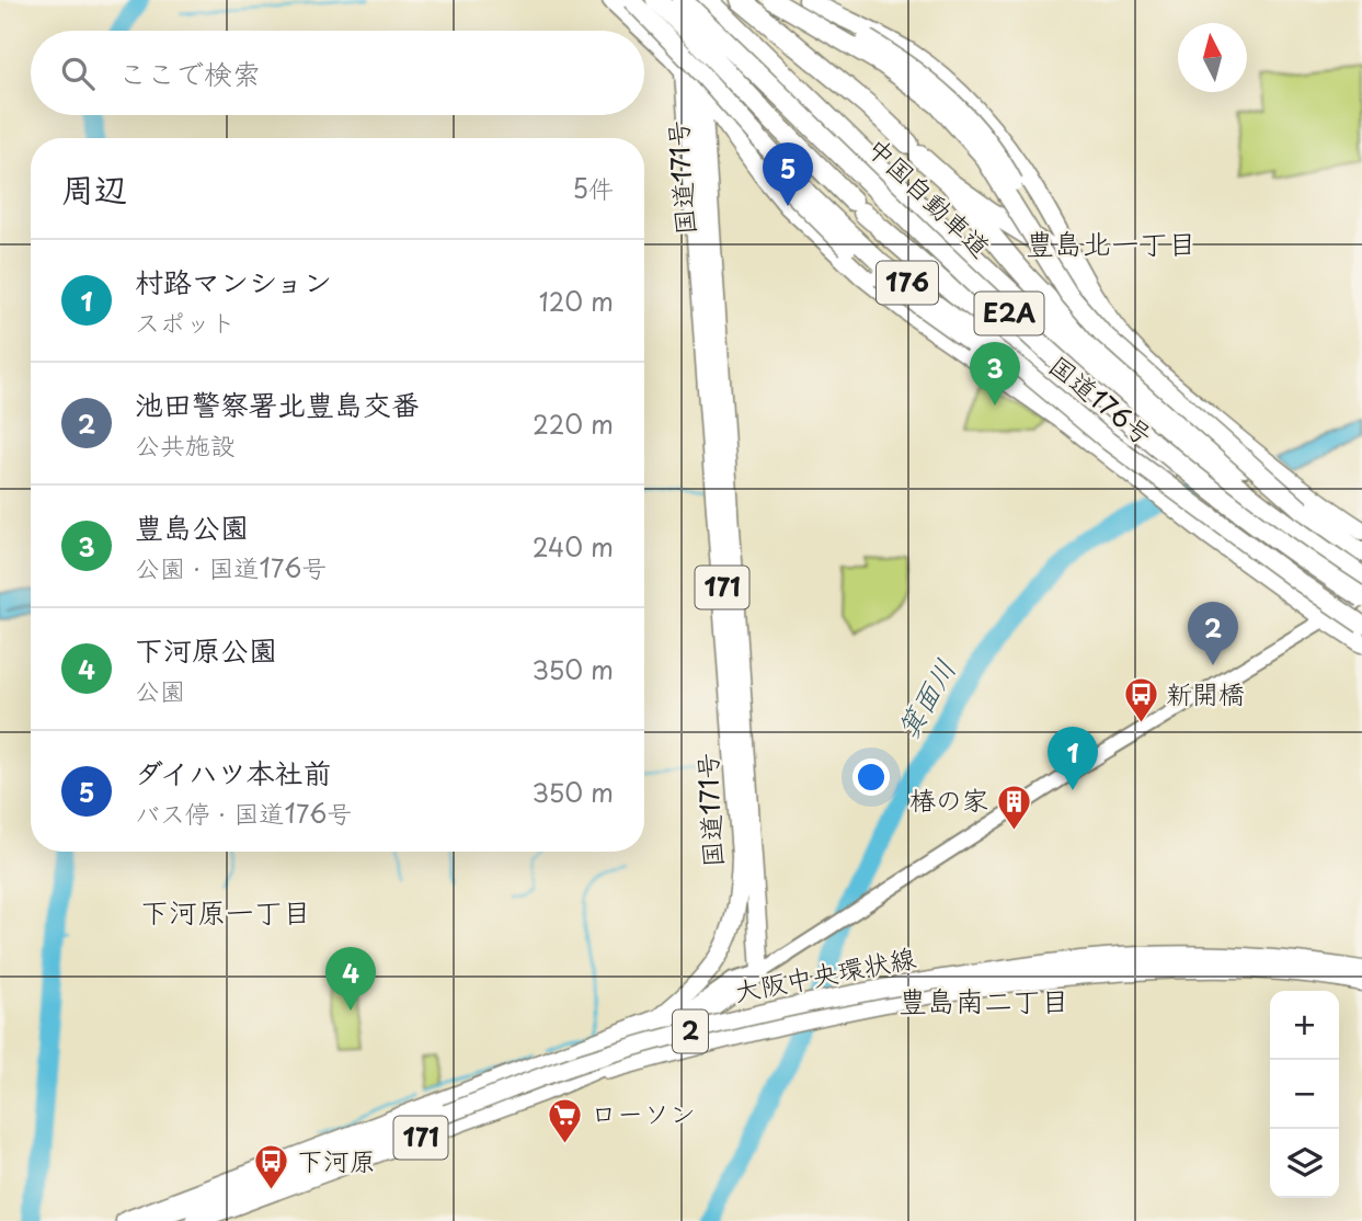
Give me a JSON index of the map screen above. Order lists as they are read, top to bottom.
{
  "streets": {
    "highway": ["中国自動車道", "E2A"],
    "main road": [
      "国道171号",
      "176",
      "国道176号",
      "171",
      "大阪中央環状線",
      "2"
    ]
  },
  "crossings": [
    ["国道171号", "中国自動車道"],
    ["国道171号", "171"],
    ["171", "大阪中央環状線"]
  ],
  "districts": ["豊島北一丁目", "下河原一丁目", "豊島南二丁目"],
  "water": ["箕面川"],
  "places": {
    "bus stop": ["新開橋", "下河原"],
    "building": ["椿の家"],
    "supermarket": ["ローソン"]
  },
  "north": "top",
  "page": {
    "search": "ここで検索",
    "heading": ["周辺", "5件"],
    "pins": [
      "5",
      "3",
      "2",
      "1",
      "4"
    ],
    "list": [
      {
        "mark": "1",
        "name": "村路マンション",
        "note": "スポット",
        "value": "120 m"
      },
      {
        "mark": "2",
        "name": "池田警察署北豊島交番",
        "note": "公共施設",
        "value": "220 m"
      },
      {
        "mark": "3",
        "name": "豊島公園",
        "note": "公園 · 国道176号",
        "value": "240 m"
      },
      {
        "mark": "4",
        "name": "下河原公園",
        "note": "公園",
        "value": "350 m"
      },
      {
        "mark": "5",
        "name": "ダイハツ本社前",
        "note": "バス停 · 国道176号",
        "value": "350 m"
      }
    ],
    "map_buttons": ["+", "−"]
  }
}
